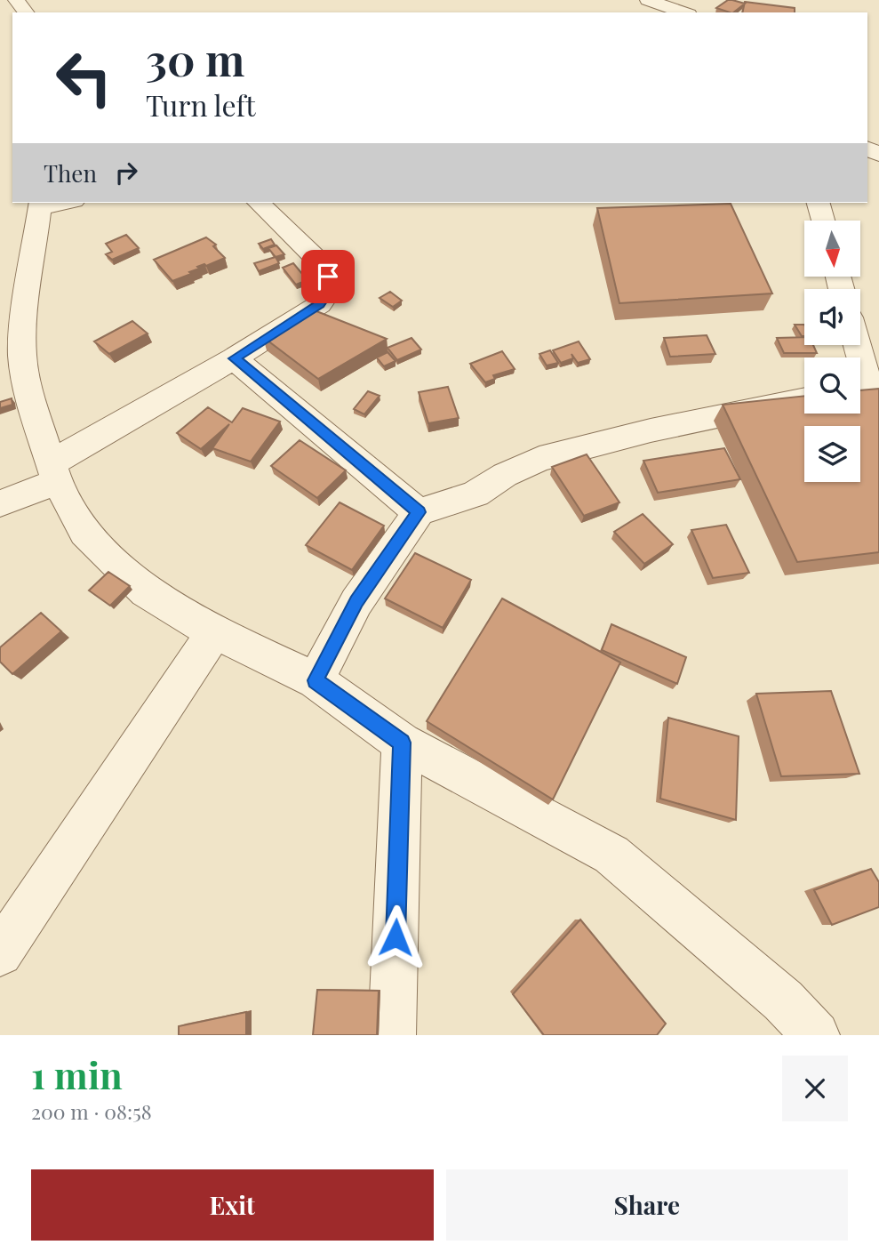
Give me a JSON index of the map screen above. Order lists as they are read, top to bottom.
{
  "north": "bottom",
  "page": {
    "turn": ["30 m", "Turn left"],
    "then": "Then",
    "heading": ["1 min", "200 m · 08:58"],
    "buttons": ["Exit", "Share"]
  }
}
